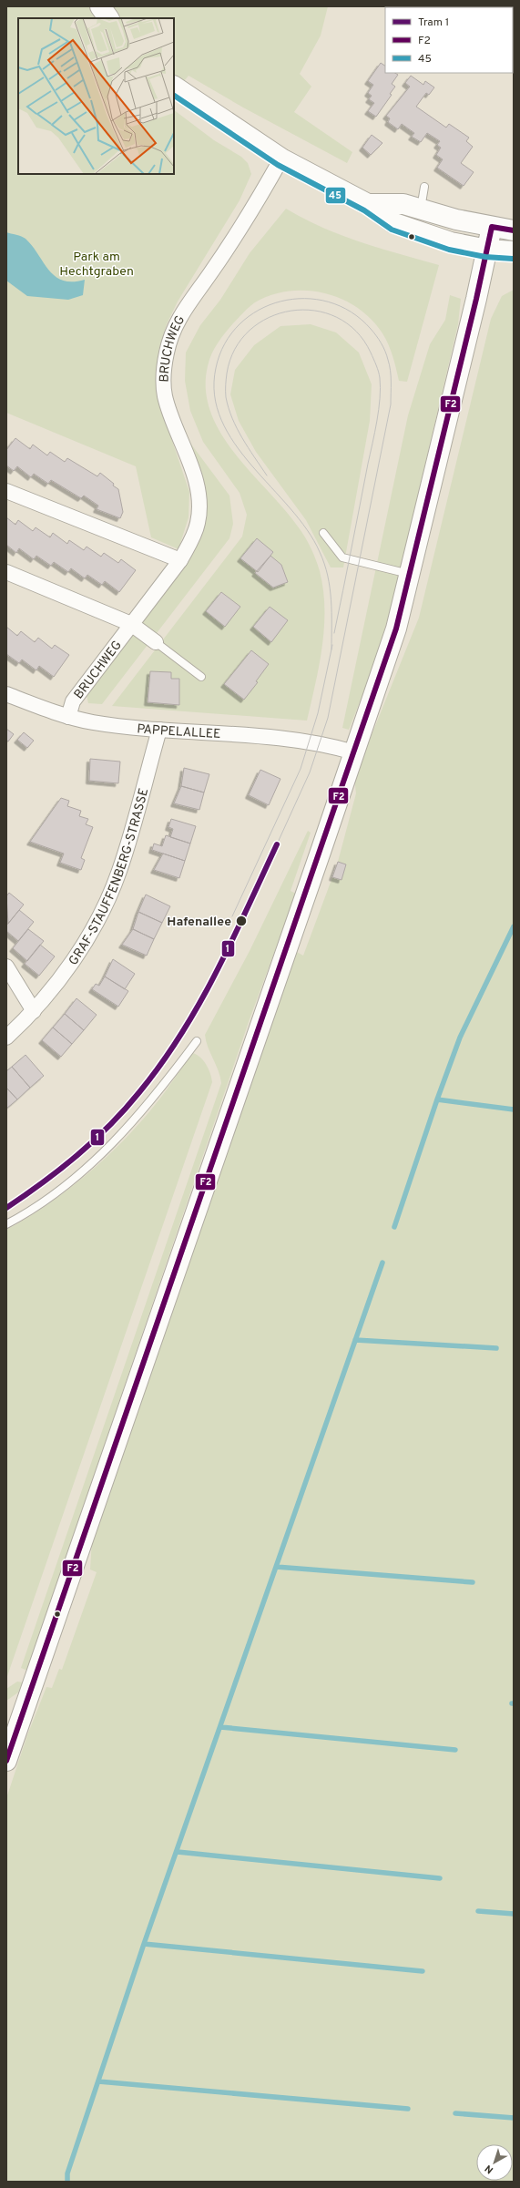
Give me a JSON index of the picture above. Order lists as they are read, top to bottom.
{
  "streets": {
    "street": ["BRUCHWEG", "PAPPELALLEE", "GRAF-STAUFFENBERG-STRASSE"]
  },
  "crossings": [
    ["BRUCHWEG", "PAPPELALLEE"],
    ["PAPPELALLEE", "GRAF-STAUFFENBERG-STRASSE"]
  ],
  "parks": ["Park am Hechtgraben"],
  "places": ["Hafenallee"],
  "lines": ["transit line 45", "transit line F2", "tram line 1"],
  "legend": ["Tram 1", "F2", "45"],
  "north": "bottom left"
}
